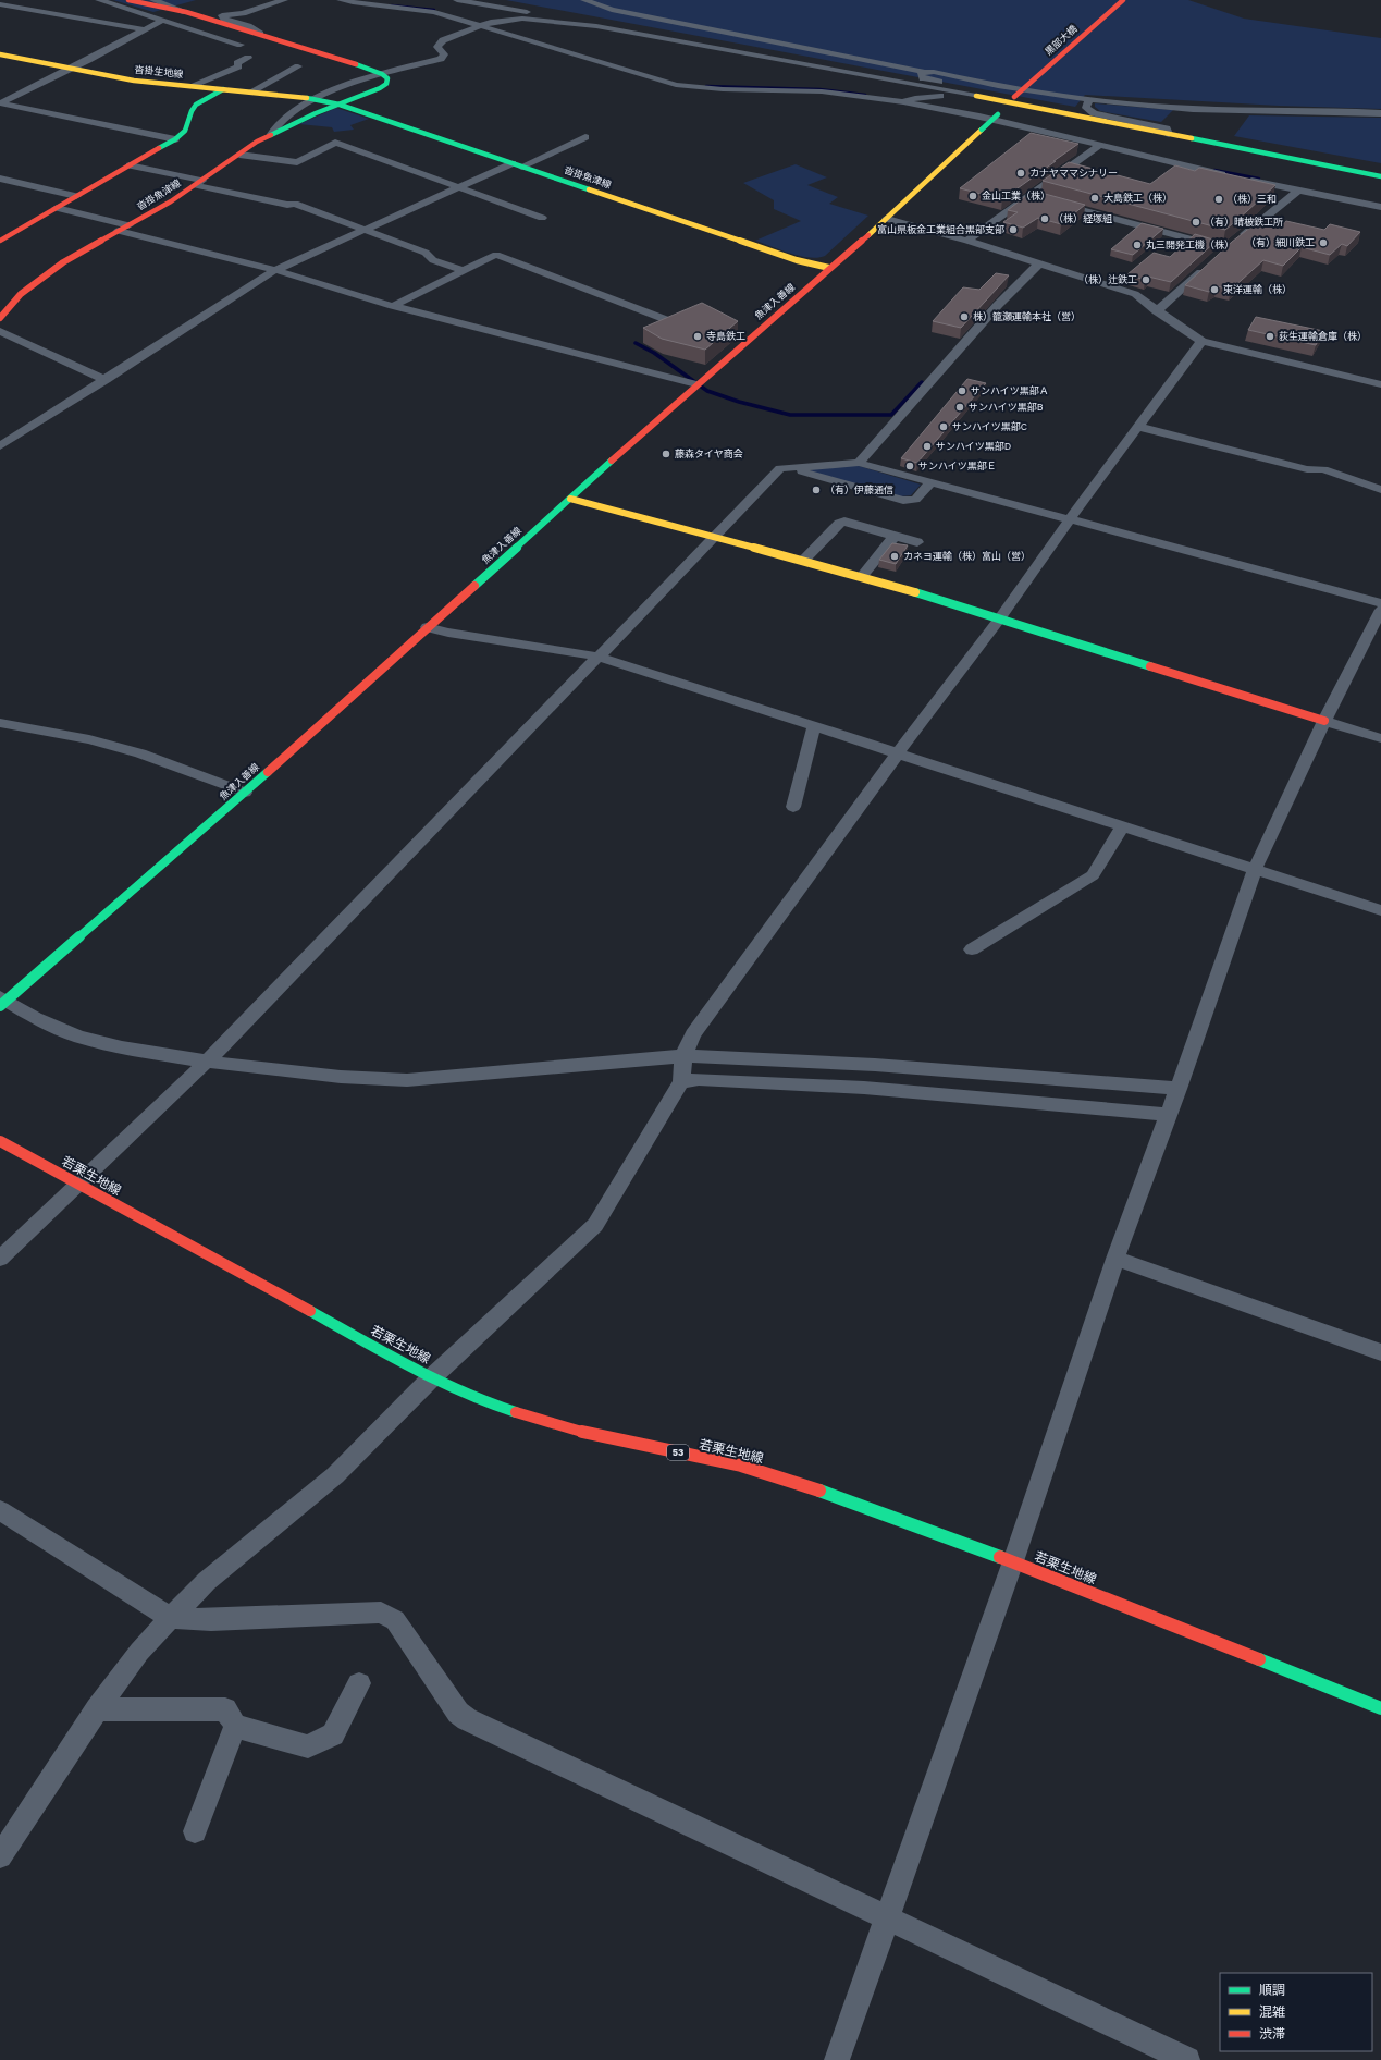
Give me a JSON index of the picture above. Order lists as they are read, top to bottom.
{
  "streets": {
    "main road": [
      "黒部大橋",
      "沓掛生地線",
      "沓掛魚津線",
      "魚津入善線",
      "若栗生地線",
      "53"
    ]
  },
  "crossings": [
    ["黒部大橋", "魚津入善線"],
    ["沓掛生地線", "沓掛魚津線"],
    ["沓掛魚津線", "魚津入善線"]
  ],
  "places": [
    "カナヤママシナリー",
    "金山工業（株）",
    "大島鉄工（株）",
    "（株）三和",
    "（株）経塚組",
    "（有）晴柀鉄工所",
    "富山県板金工業組合黒部支部",
    "（有）細川鉄工",
    "丸三開発工機（株）",
    "（株）辻鉄工",
    "東洋運輸（株）",
    "株）籠瀬運輸本社（営）",
    "寺島鉄工",
    "荻生運輸倉庫（株）",
    "サンハイツ黒部Ａ",
    "サンハイツ黒部B",
    "サンハイツ黒部C",
    "サンハイツ黒部D",
    "藤森タイヤ商会",
    "サンハイツ黒部Ｅ",
    "（有）伊藤通信",
    "カネヨ運輸（株）富山（営）"
  ],
  "legend": ["順調", "混雑", "渋滞"]
}
